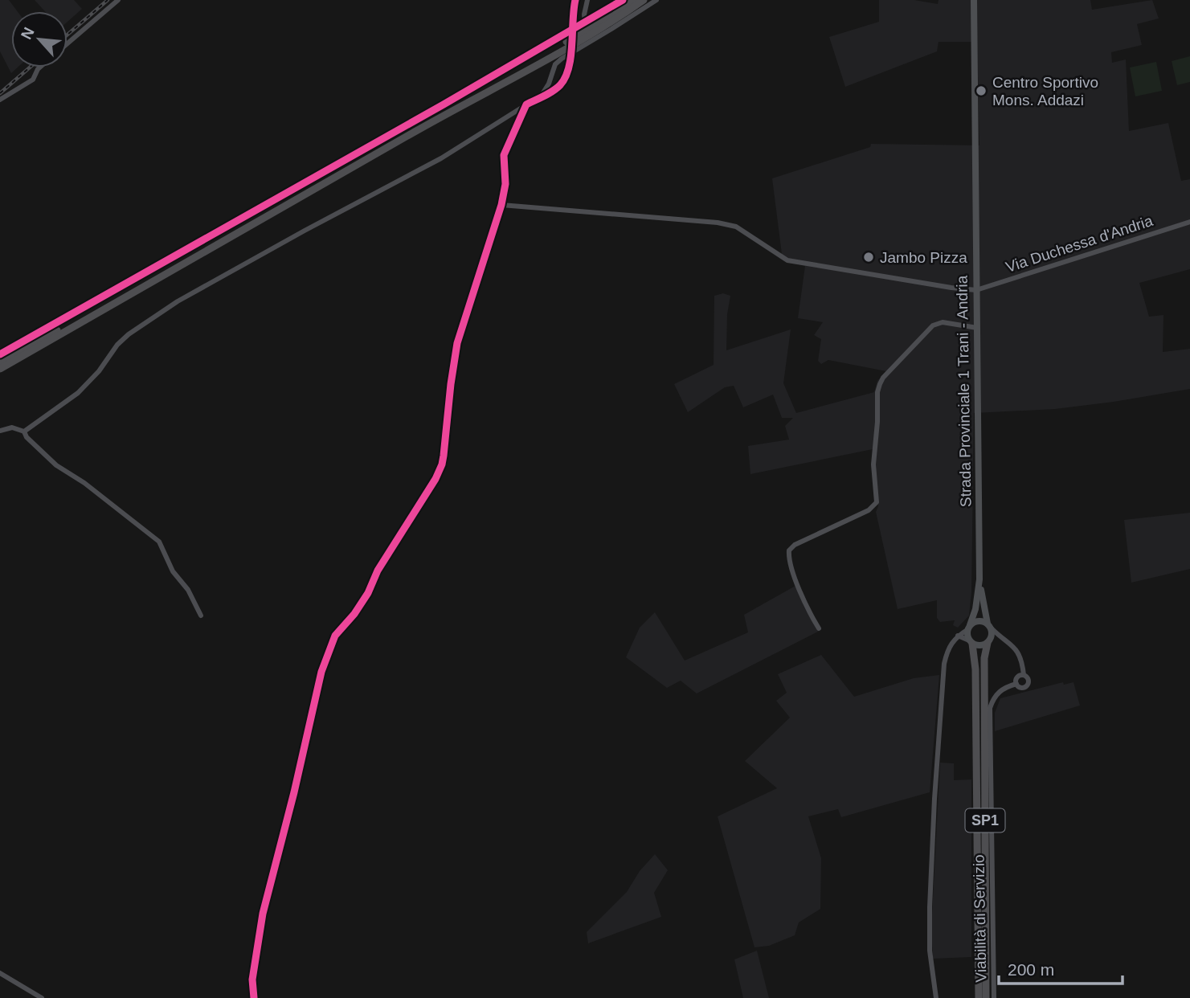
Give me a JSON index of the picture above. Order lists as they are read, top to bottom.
{
  "streets": {
    "highway": ["Strada Provinciale 1 Trani - Andria", "SP1"],
    "street": ["Via Duchessa d'Andria", "Viabilità di Servizio"]
  },
  "crossings": [
    ["Via Duchessa d'Andria", "Strada Provinciale 1 Trani - Andria"]
  ],
  "places": ["Centro Sportivo Mons. Addazi", "Jambo Pizza"],
  "scale_bar": "200 m",
  "north": "top left"
}
